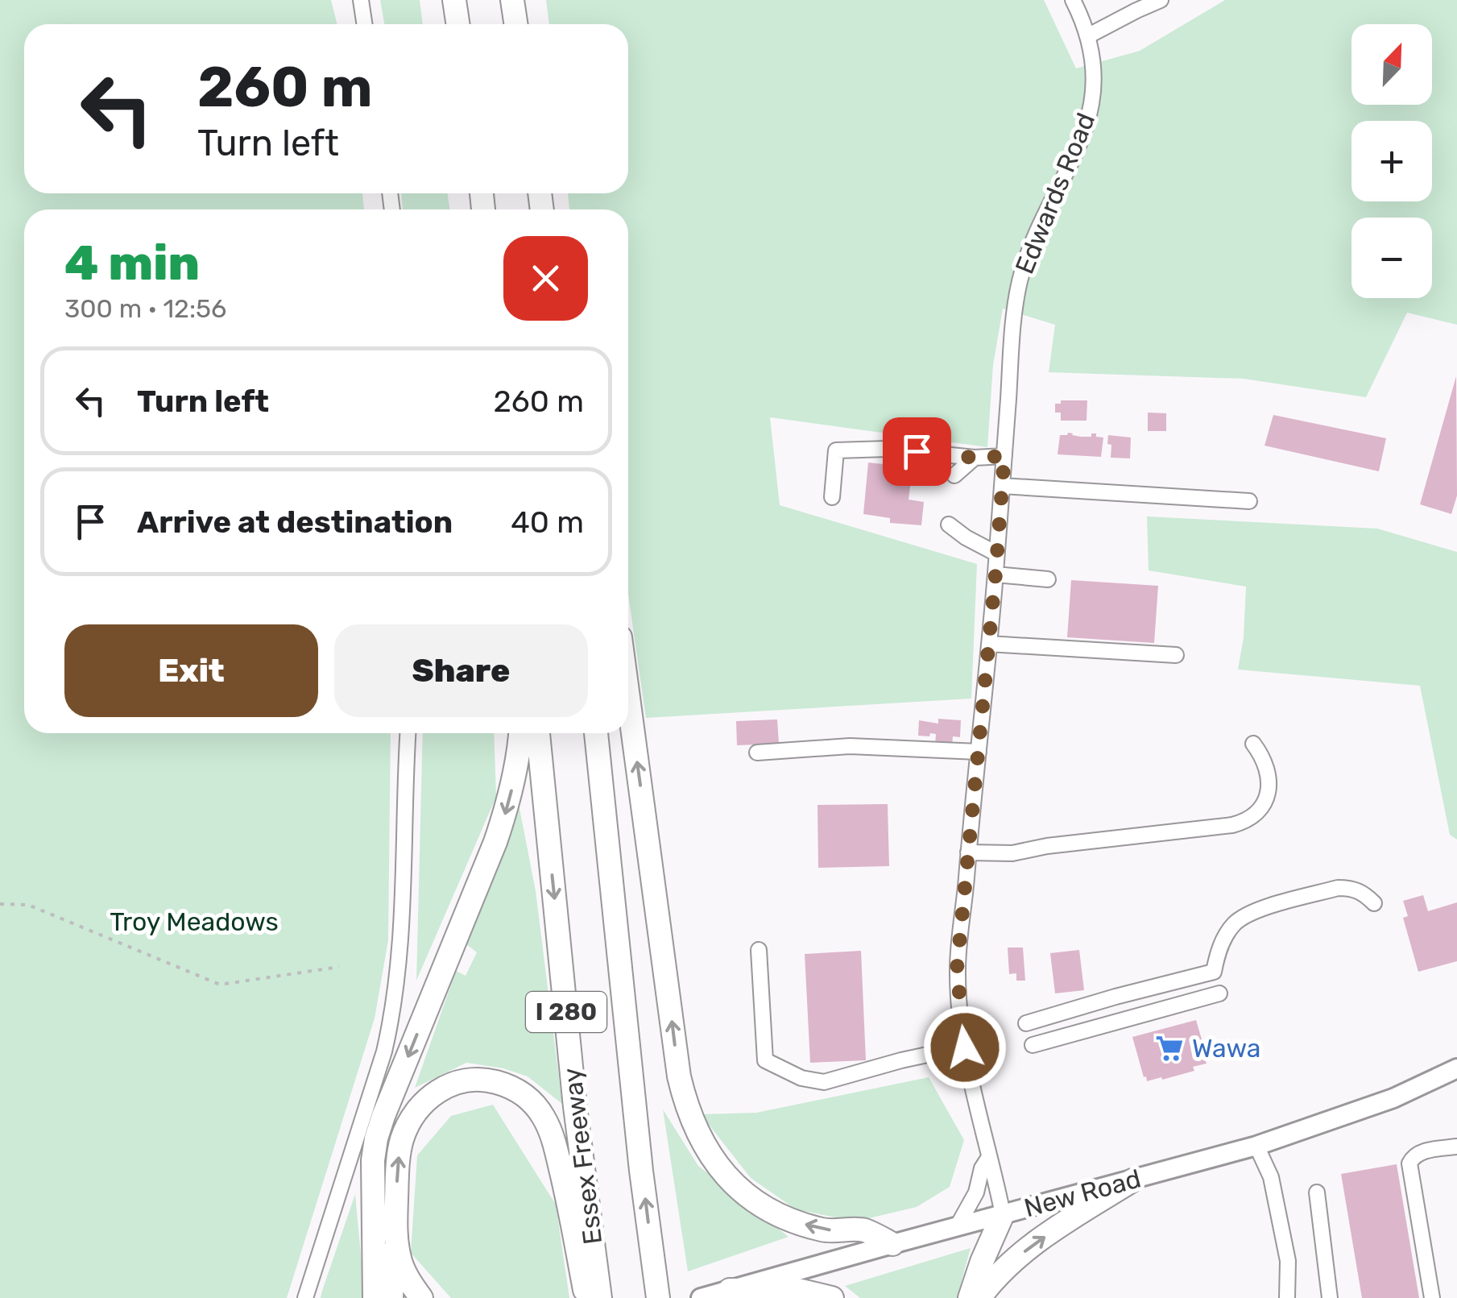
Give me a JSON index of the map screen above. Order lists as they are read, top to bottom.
{
  "streets": {
    "highway": ["I 280", "Essex Freeway"],
    "main road": ["New Road"],
    "street": ["Edwards Road"]
  },
  "crossings": [
    ["Edwards Road", "New Road"]
  ],
  "parks": ["Troy Meadows"],
  "places": {
    "supermarket": ["Wawa"]
  },
  "north": "top right",
  "page": {
    "map_buttons": ["+", "−"],
    "turn": ["260 m", "Turn left"],
    "heading": ["4 min", "300 m · 12:56"],
    "list": [
      {
        "name": "Turn left",
        "value": "260 m"
      },
      {
        "name": "Arrive at destination",
        "value": "40 m"
      }
    ],
    "buttons": ["Exit", "Share"]
  }
}
